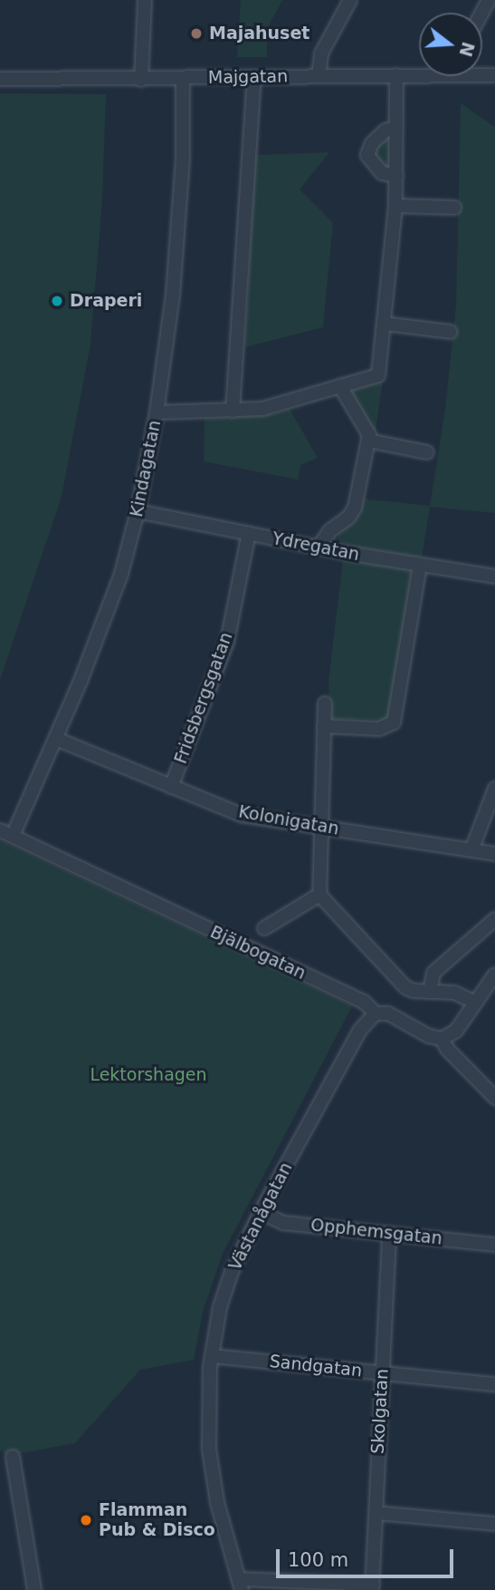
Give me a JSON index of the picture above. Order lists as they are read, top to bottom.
{
  "streets": {
    "street": [
      "Majgatan",
      "Kindagatan",
      "Ydregatan",
      "Fridsbergsgatan",
      "Kolonigatan",
      "Bjälbogatan",
      "Västanågatan",
      "Opphemsgatan",
      "Sandgatan",
      "Skolgatan"
    ]
  },
  "crossings": [
    ["Majgatan", "Kindagatan"],
    ["Kindagatan", "Ydregatan"],
    ["Kindagatan", "Kolonigatan"],
    ["Kindagatan", "Bjälbogatan"],
    ["Ydregatan", "Fridsbergsgatan"],
    ["Fridsbergsgatan", "Kolonigatan"],
    ["Bjälbogatan", "Västanågatan"],
    ["Västanågatan", "Opphemsgatan"],
    ["Västanågatan", "Sandgatan"],
    ["Opphemsgatan", "Skolgatan"],
    ["Sandgatan", "Skolgatan"]
  ],
  "parks": ["Lektorshagen"],
  "places": ["Majahuset", "Draperi", "Flamman Pub & Disco"],
  "scale_bar": "100 m",
  "north": "right"
}
